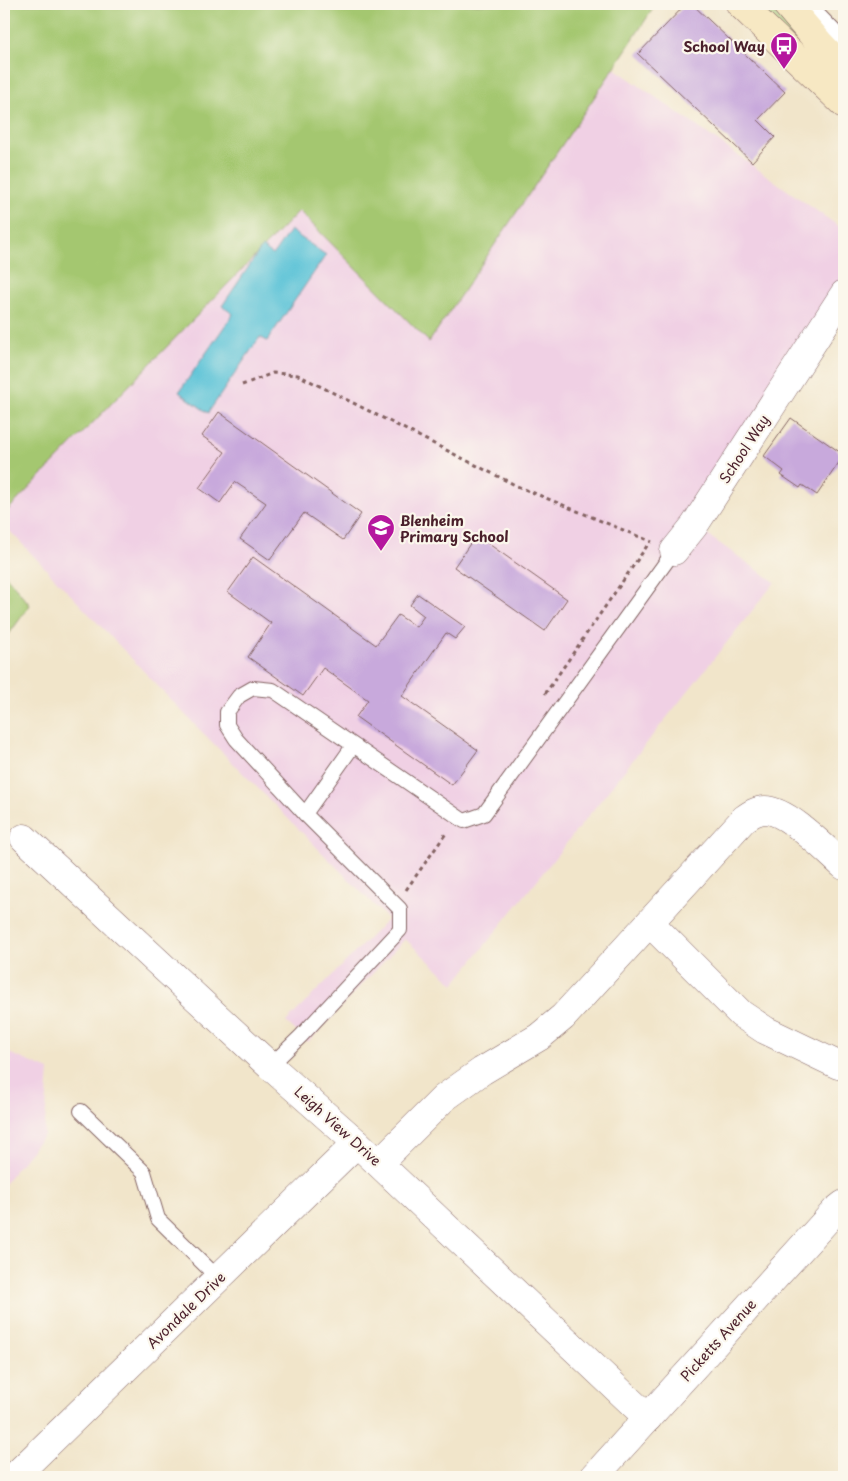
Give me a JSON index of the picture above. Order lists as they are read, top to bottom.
{
  "streets": {
    "street": [
      "School Way",
      "Leigh View Drive",
      "Avondale Drive",
      "Picketts Avenue"
    ]
  },
  "crossings": [
    ["Leigh View Drive", "Avondale Drive"],
    ["Leigh View Drive", "Picketts Avenue"]
  ],
  "places": {
    "bus stop": ["School Way"],
    "school or university": ["Blenheim Primary School"]
  }
}
